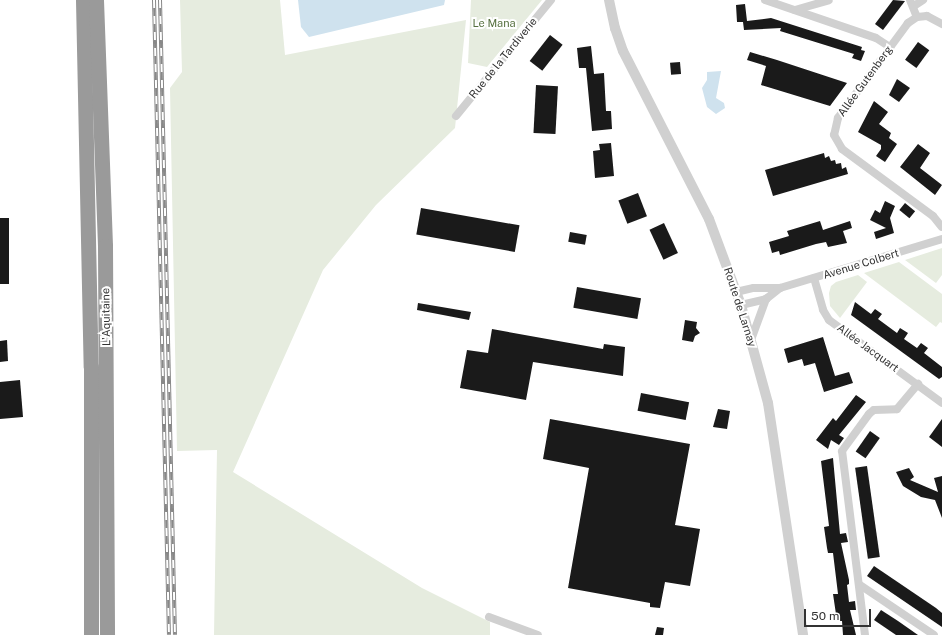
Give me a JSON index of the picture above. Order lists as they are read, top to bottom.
{
  "streets": {
    "highway": ["L'Aquitaine"],
    "street": [
      "Rue de la Tardiverie",
      "Allée Gutenberg",
      "Avenue Colbert",
      "Route de Larnay",
      "Allée Jacquart"
    ]
  },
  "crossings": [
    ["Avenue Colbert", "Route de Larnay"],
    ["Avenue Colbert", "Allée Jacquart"]
  ],
  "parks": ["Le Mana"],
  "scale_bar": "50 m"
}
